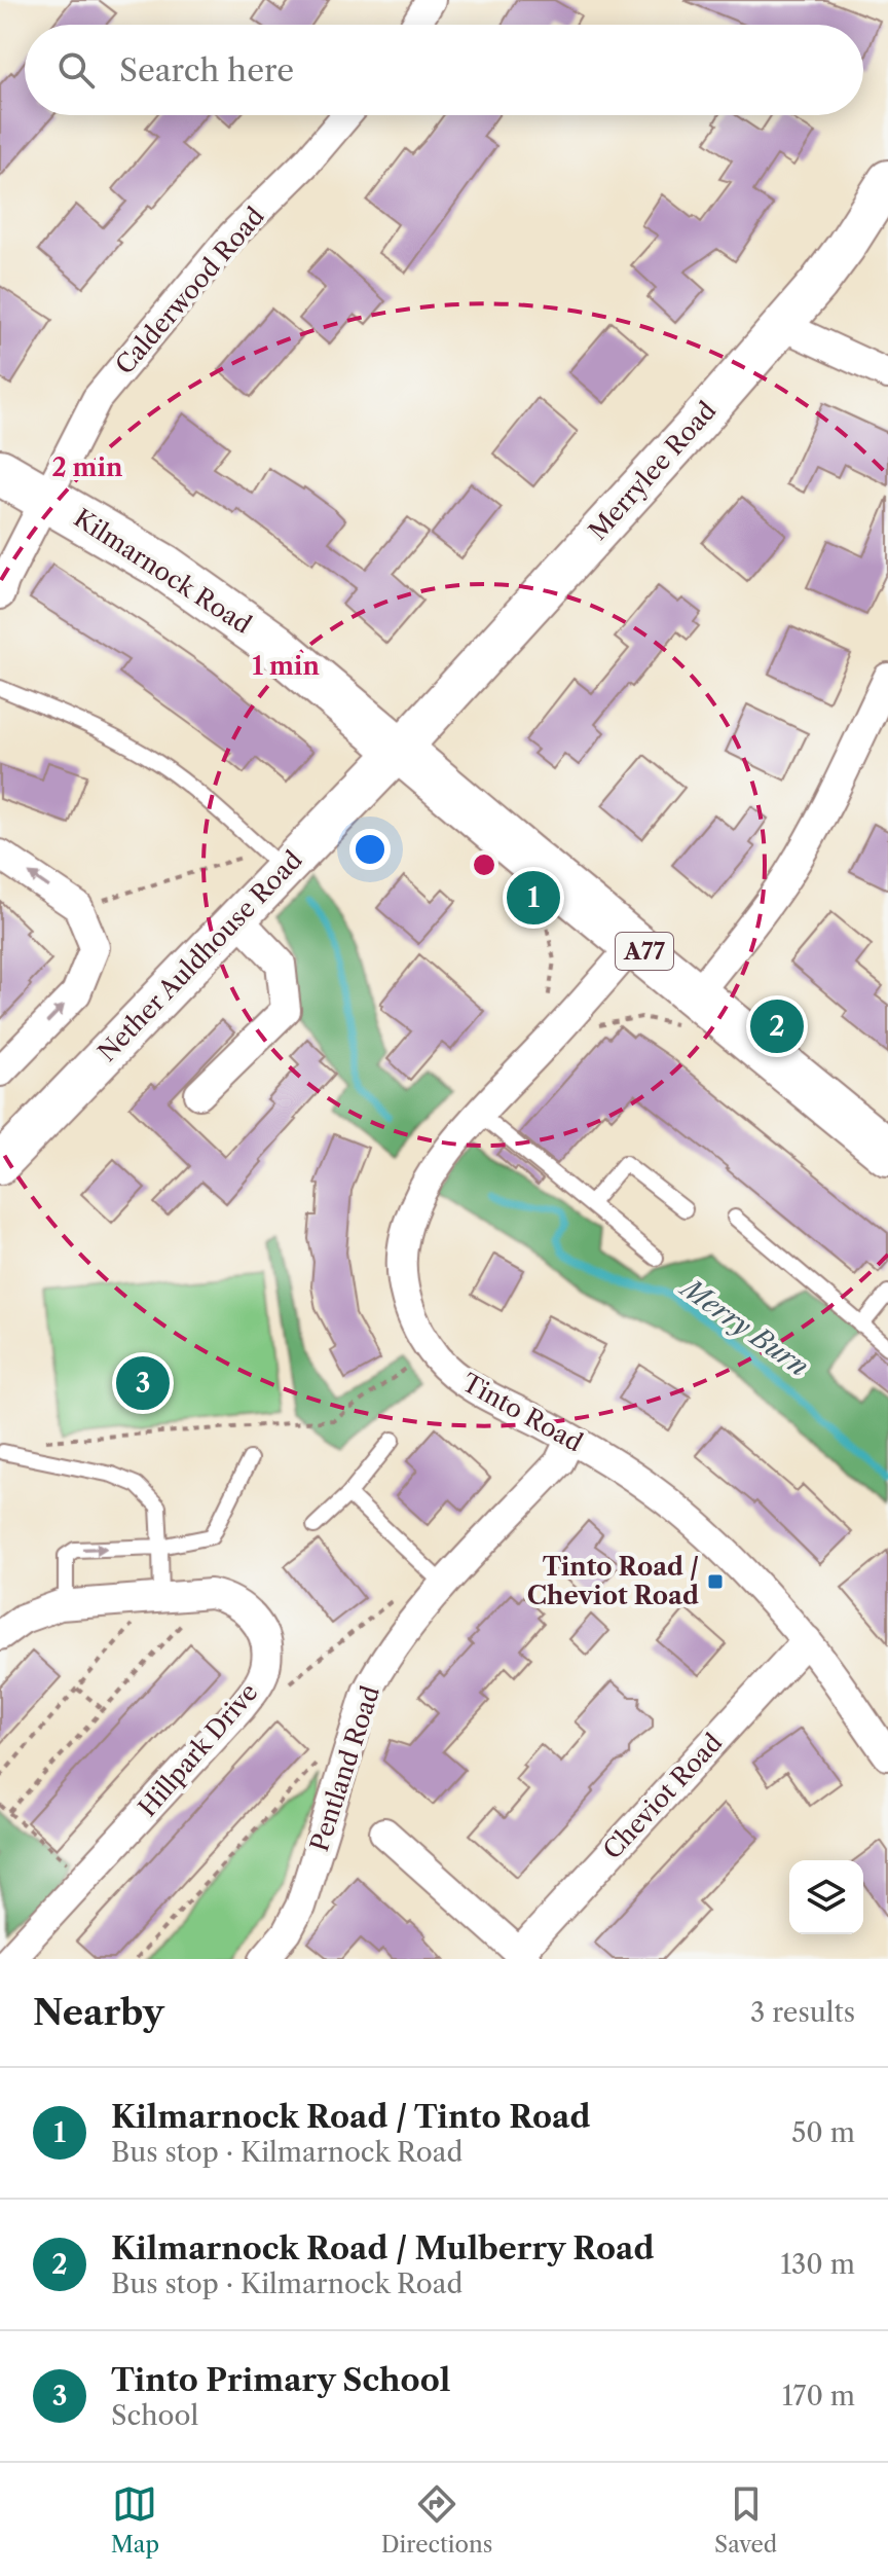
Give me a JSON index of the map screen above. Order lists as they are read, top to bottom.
{
  "streets": {
    "main road": [
      "Merrylee Road",
      "Kilmarnock Road",
      "A77",
      "Nether Auldhouse Road"
    ],
    "street": [
      "Calderwood Road",
      "Tinto Road",
      "Hillpark Drive",
      "Pentland Road",
      "Cheviot Road"
    ]
  },
  "crossings": [
    ["Calderwood Road", "Kilmarnock Road"],
    ["Merrylee Road", "Kilmarnock Road"],
    ["Merrylee Road", "Nether Auldhouse Road"],
    ["Kilmarnock Road", "Nether Auldhouse Road"],
    ["Kilmarnock Road", "Tinto Road"],
    ["Tinto Road", "Pentland Road"],
    ["Tinto Road", "Cheviot Road"]
  ],
  "water": ["Merry Burn"],
  "places": {
    "transit": ["Tinto Road / Cheviot Road"]
  },
  "page": {
    "search": "Search here",
    "pins": ["1", "2", "3"],
    "heading": ["Nearby", "3 results"],
    "list": [
      {
        "mark": "1",
        "name": "Kilmarnock Road / Tinto Road",
        "note": "Bus stop · Kilmarnock Road",
        "value": "50 m"
      },
      {
        "mark": "2",
        "name": "Kilmarnock Road / Mulberry Road",
        "note": "Bus stop · Kilmarnock Road",
        "value": "130 m"
      },
      {
        "mark": "3",
        "name": "Tinto Primary School",
        "note": "School",
        "value": "170 m"
      }
    ],
    "nav": ["Map", "Directions", "Saved"]
  },
  "rings": ["2 min", "1 min"]
}
